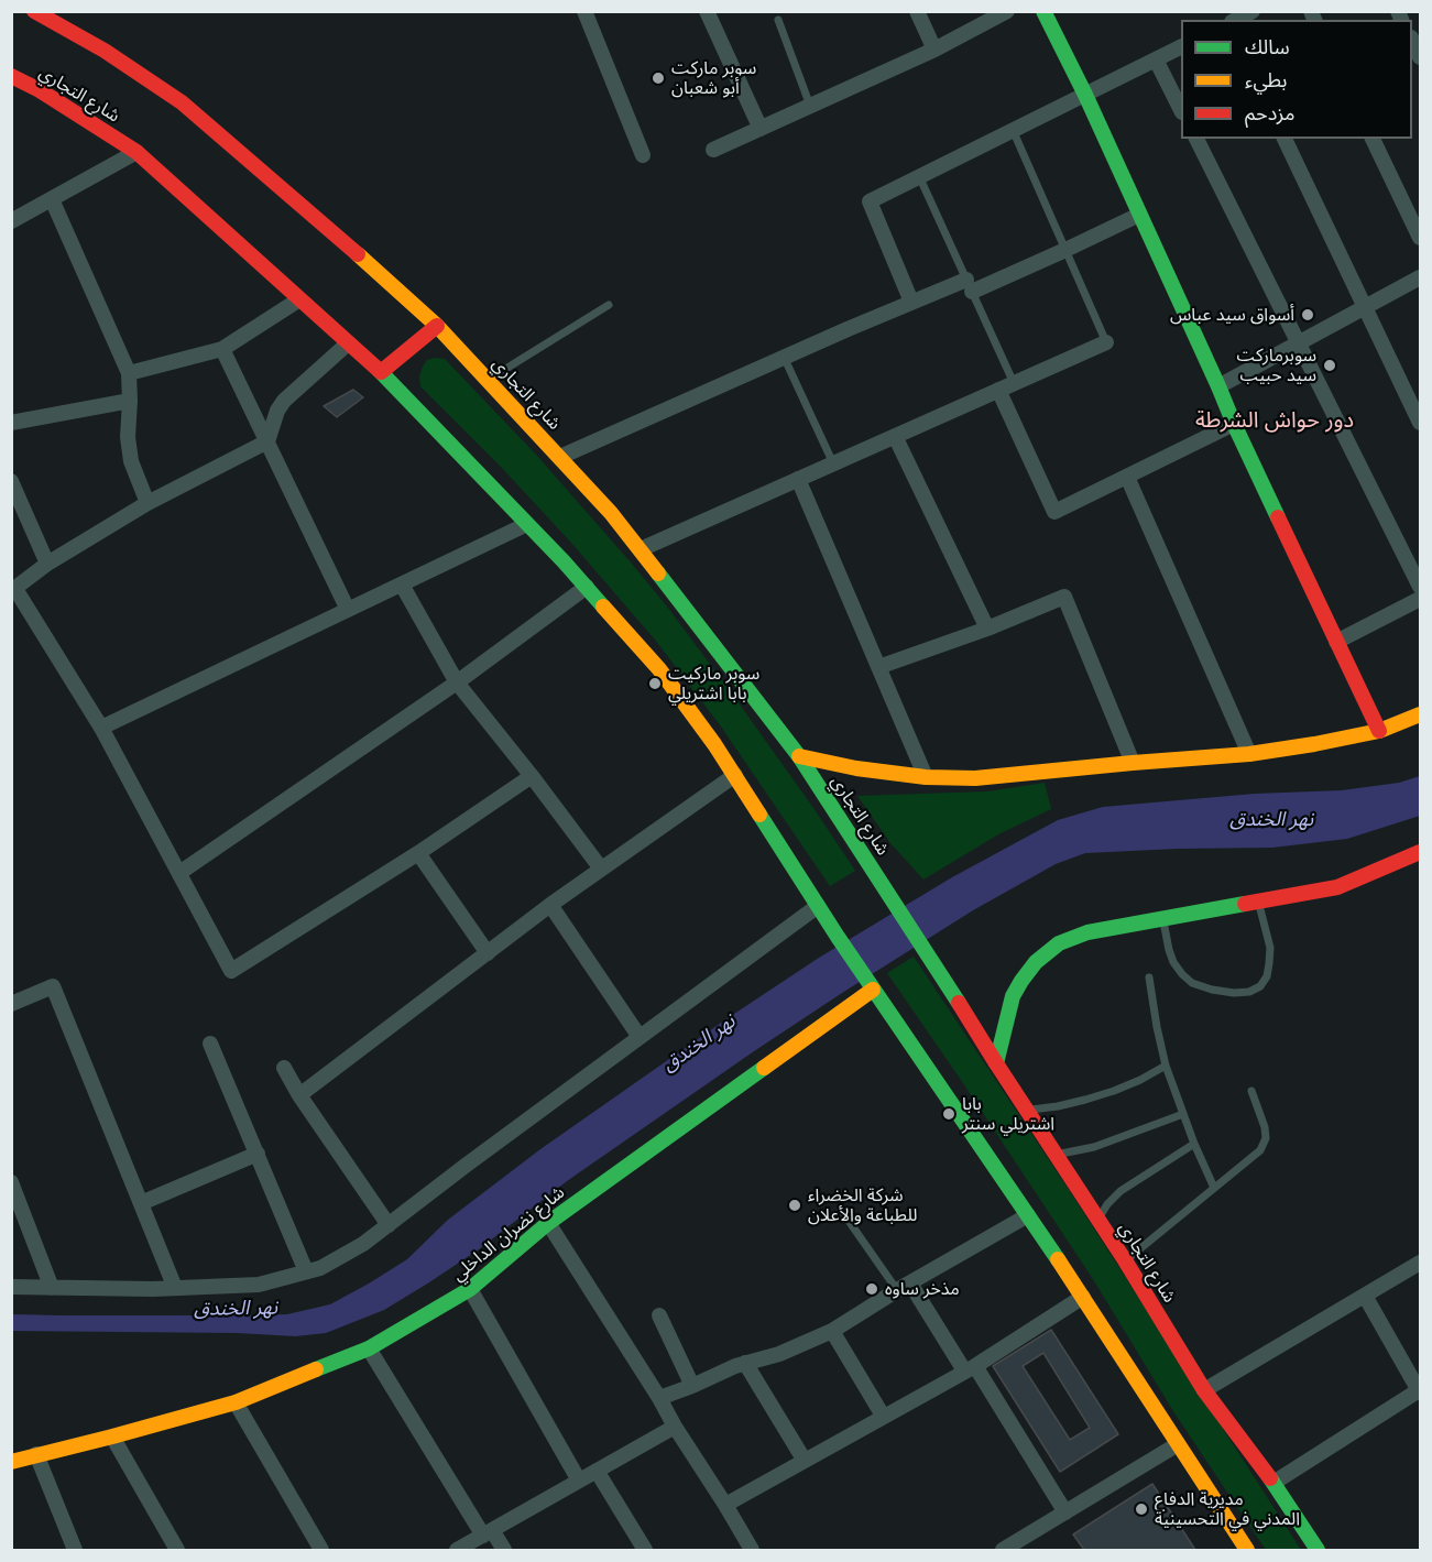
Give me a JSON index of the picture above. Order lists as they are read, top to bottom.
{
  "streets": {
    "main road": ["شارع التجاري", "شارع نضران الداخلي"]
  },
  "crossings": [
    ["شارع التجاري", "شارع نضران الداخلي"]
  ],
  "districts": ["دور حواش الشرطة"],
  "water": ["نهر الخندق"],
  "places": [
    "سوبر ماركت أبو شعبان",
    "أسواق سيد عباس",
    "سوبرماركت سيد حبيب",
    "سوبر ماركيت بابا اشتريلي",
    "بابا اشتريلي سنتر",
    "شركة الخضراء للطباعة والأعلان",
    "مذخر ساوه",
    "مديرية الدفاع المدني في التحسينية"
  ],
  "legend": ["سالك", "بطيء", "مزدحم"]
}
